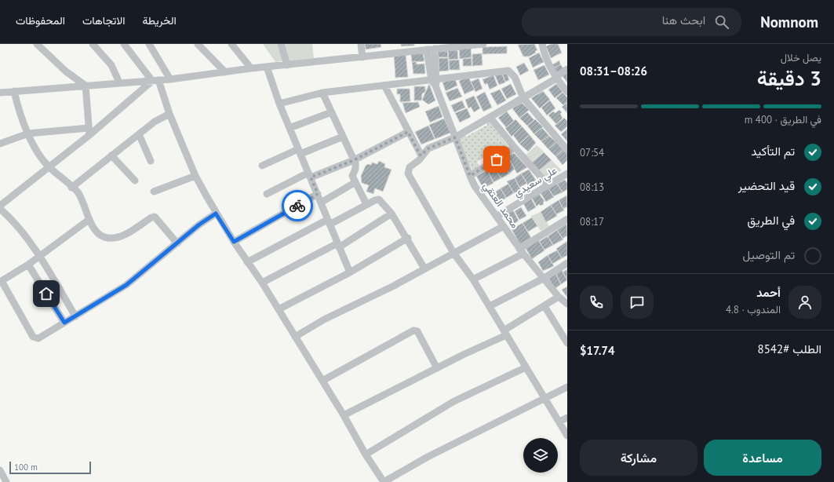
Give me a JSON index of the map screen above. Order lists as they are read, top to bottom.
{
  "streets": {
    "street": ["علي سعيدي", "محمد العتقي"]
  },
  "crossings": [
    ["علي سعيدي", "محمد العتقي"]
  ],
  "scale_bar": "100 m",
  "page": {
    "header": "Nomnom",
    "search": "ابحث هنا",
    "nav": ["الخريطة", "الاتجاهات", "المحفوظات"],
    "heading": ["3 دقيقة", "يصل خلال", "08:26–08:31"],
    "panel": [
      "أحمد",
      "المندوب · 4.8",
      "الطلب #8542",
      "$17.74"
    ],
    "bar": "في الطريق · 400 m",
    "list": [
      ["تم التأكيد", "07:54"],
      ["قيد التحضير", "08:13"],
      ["في الطريق", "08:17"],
      "تم التوصيل"
    ],
    "buttons": ["مساعدة", "مشاركة"],
    "scale": "100 m"
  }
}
